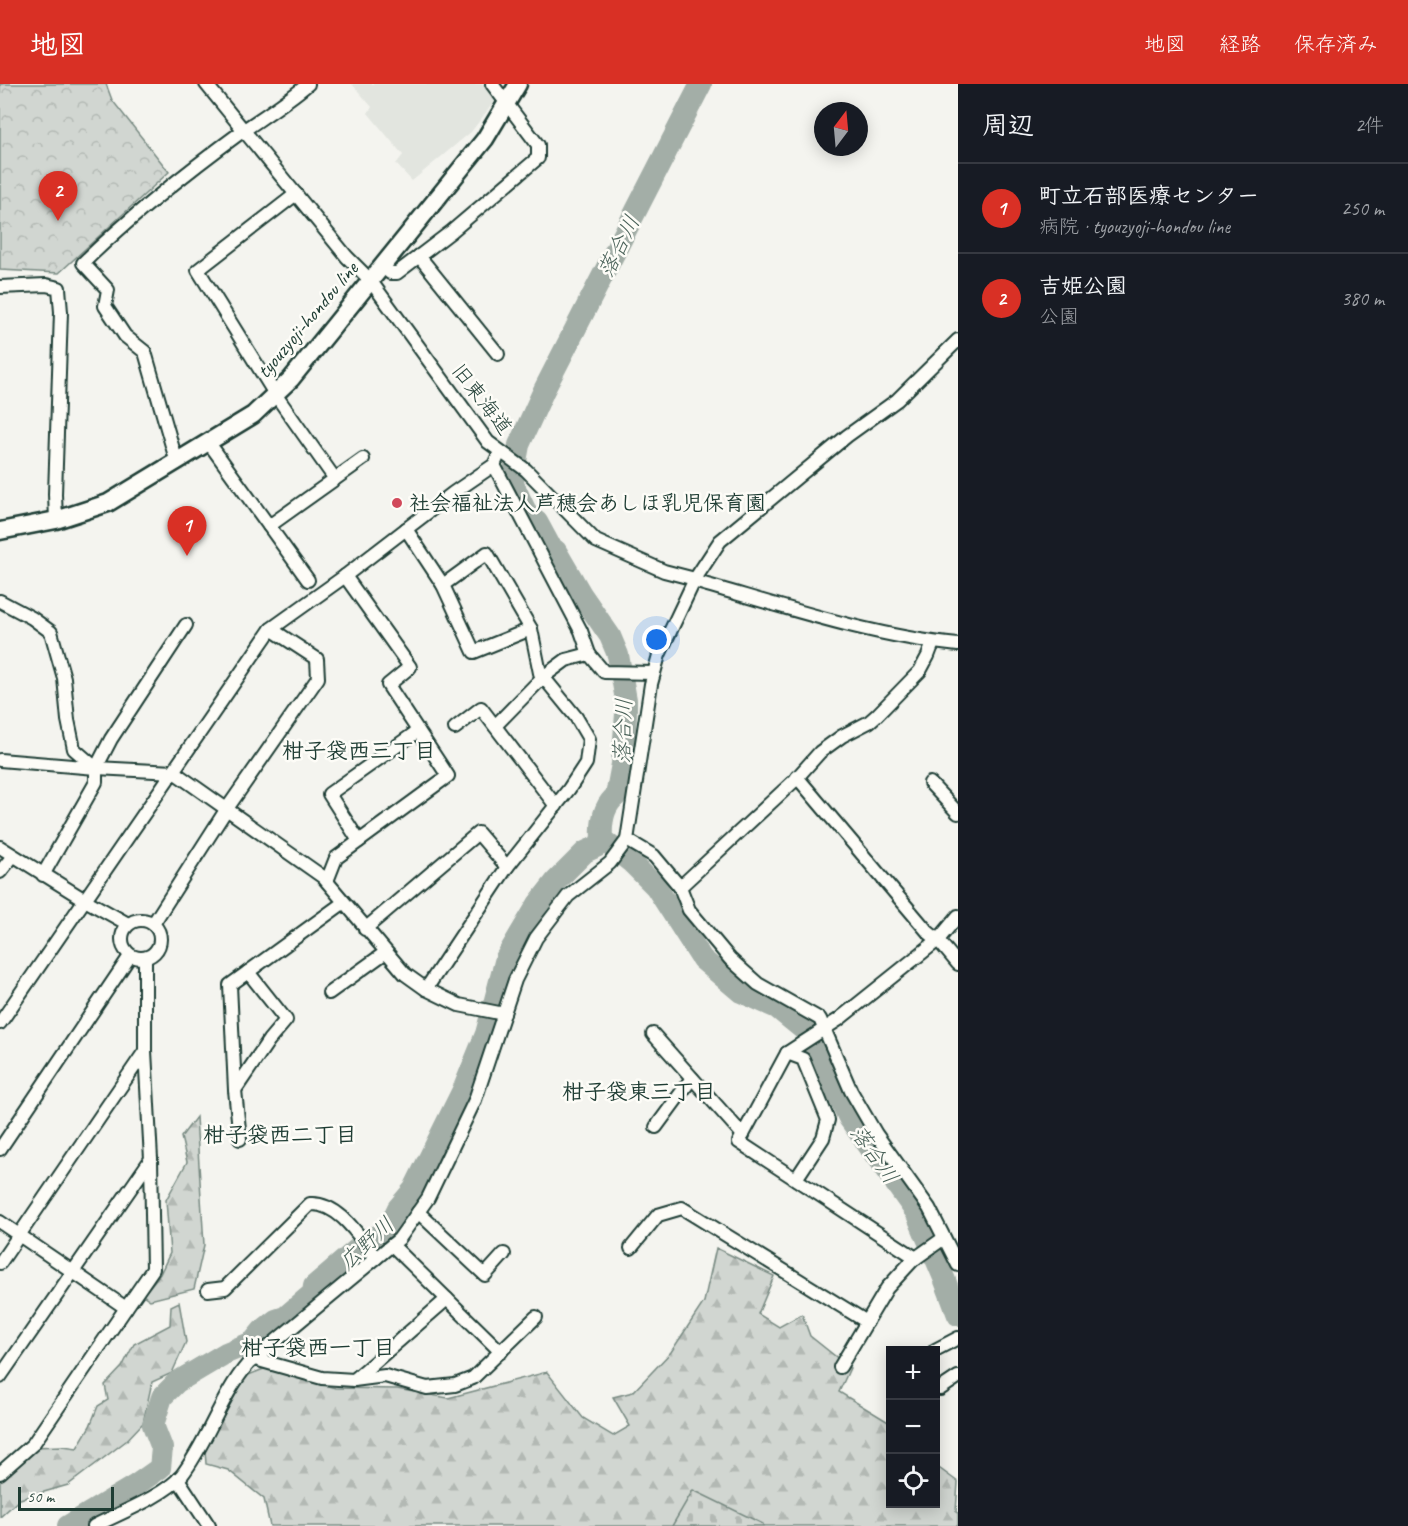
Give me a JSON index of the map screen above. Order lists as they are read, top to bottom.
{
  "streets": {
    "main road": ["tyouzyoji-hondou line"],
    "street": ["旧東海道"]
  },
  "crossings": [
    ["tyouzyoji-hondou line", "旧東海道"]
  ],
  "districts": [
    "柑子袋西三丁目",
    "柑子袋東三丁目",
    "柑子袋西二丁目",
    "柑子袋西一丁目"
  ],
  "water": ["落合川", "広野川"],
  "places": ["社会福祉法人芦穂会あしほ乳児保育園"],
  "scale_bar": "50 m",
  "north": "top",
  "page": {
    "header": "地図",
    "nav": ["地図", "経路", "保存済み"],
    "heading": ["周辺", "2件"],
    "list": [
      {
        "mark": "1",
        "name": "町立石部医療センター",
        "note": "病院 · tyouzyoji-hondou line",
        "value": "250 m"
      },
      {
        "mark": "2",
        "name": "吉姫公園",
        "note": "公園",
        "value": "380 m"
      }
    ],
    "pins": ["2", "1"],
    "map_buttons": ["+", "−"],
    "scale": "50 m"
  }
}
